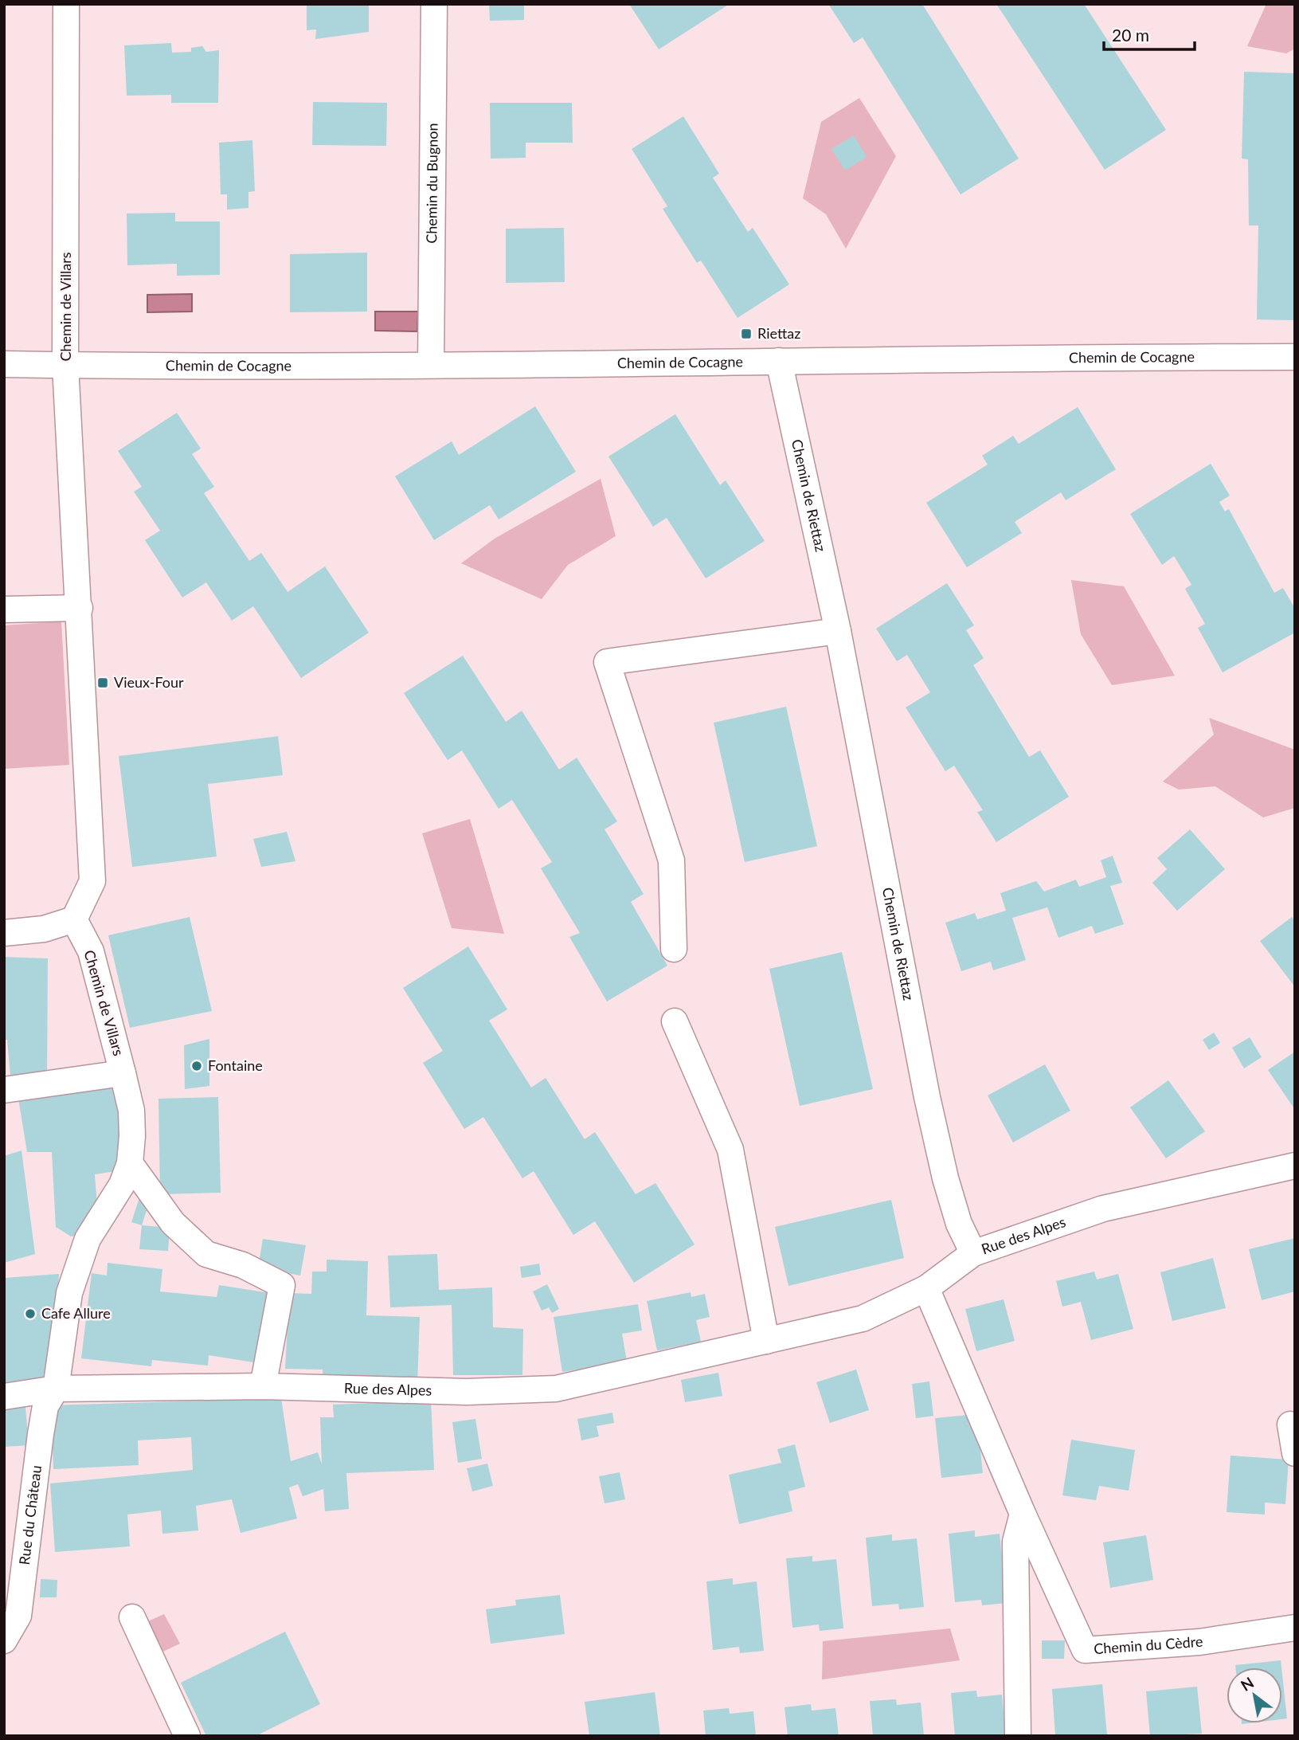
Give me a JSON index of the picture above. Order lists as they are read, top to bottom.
{
  "streets": {
    "street": [
      "Chemin du Bugnon",
      "Chemin de Villars",
      "Chemin de Cocagne",
      "Chemin de Riettaz",
      "Rue des Alpes",
      "Rue du Château",
      "Chemin du Cèdre"
    ]
  },
  "crossings": [
    ["Chemin du Bugnon", "Chemin de Cocagne"],
    ["Chemin de Villars", "Chemin de Cocagne"],
    ["Chemin de Villars", "Rue des Alpes"],
    ["Chemin de Villars", "Rue du Château"],
    ["Chemin de Cocagne", "Chemin de Riettaz"],
    ["Chemin de Riettaz", "Rue des Alpes"],
    ["Rue des Alpes", "Rue du Château"],
    ["Rue des Alpes", "Chemin du Cèdre"]
  ],
  "places": {
    "transit": ["Riettaz", "Vieux-Four"],
    "other": ["Fontaine", "Cafe Allure"]
  },
  "scale_bar": "20 m",
  "north": "top left"
}
